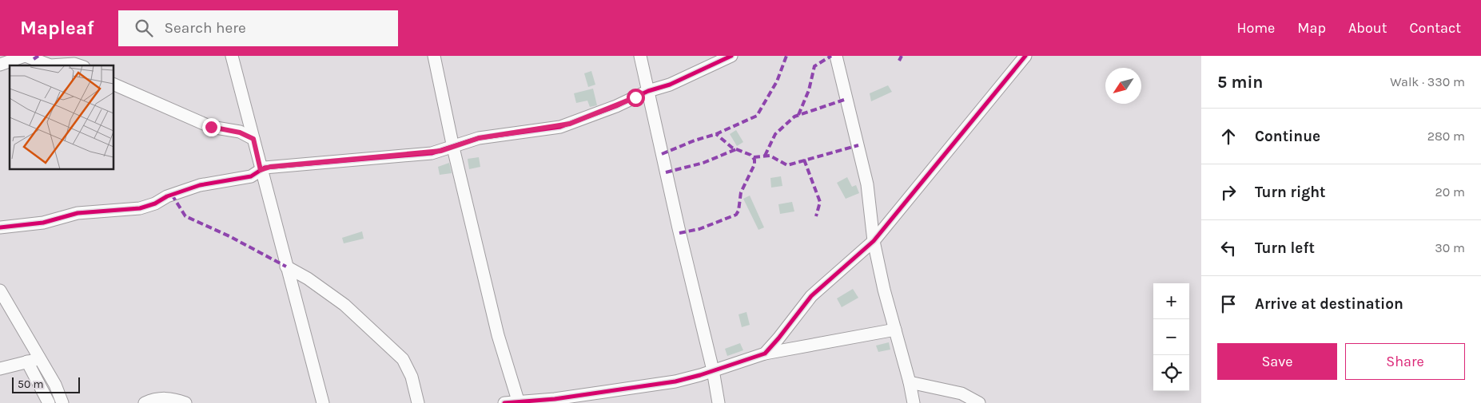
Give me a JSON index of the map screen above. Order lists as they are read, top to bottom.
{
  "scale_bar": "50 m",
  "north": "bottom left",
  "page": {
    "header": "Mapleaf",
    "search": "Search here",
    "nav": [
      "Home",
      "Map",
      "About",
      "Contact"
    ],
    "heading": ["5 min", "Walk · 330 m"],
    "list": [
      ["Continue", "280 m"],
      ["Turn right", "20 m"],
      ["Turn left", "30 m"],
      "Arrive at destination"
    ],
    "map_buttons": ["+", "−"],
    "buttons": ["Save", "Share"],
    "scale": "50 m"
  }
}
